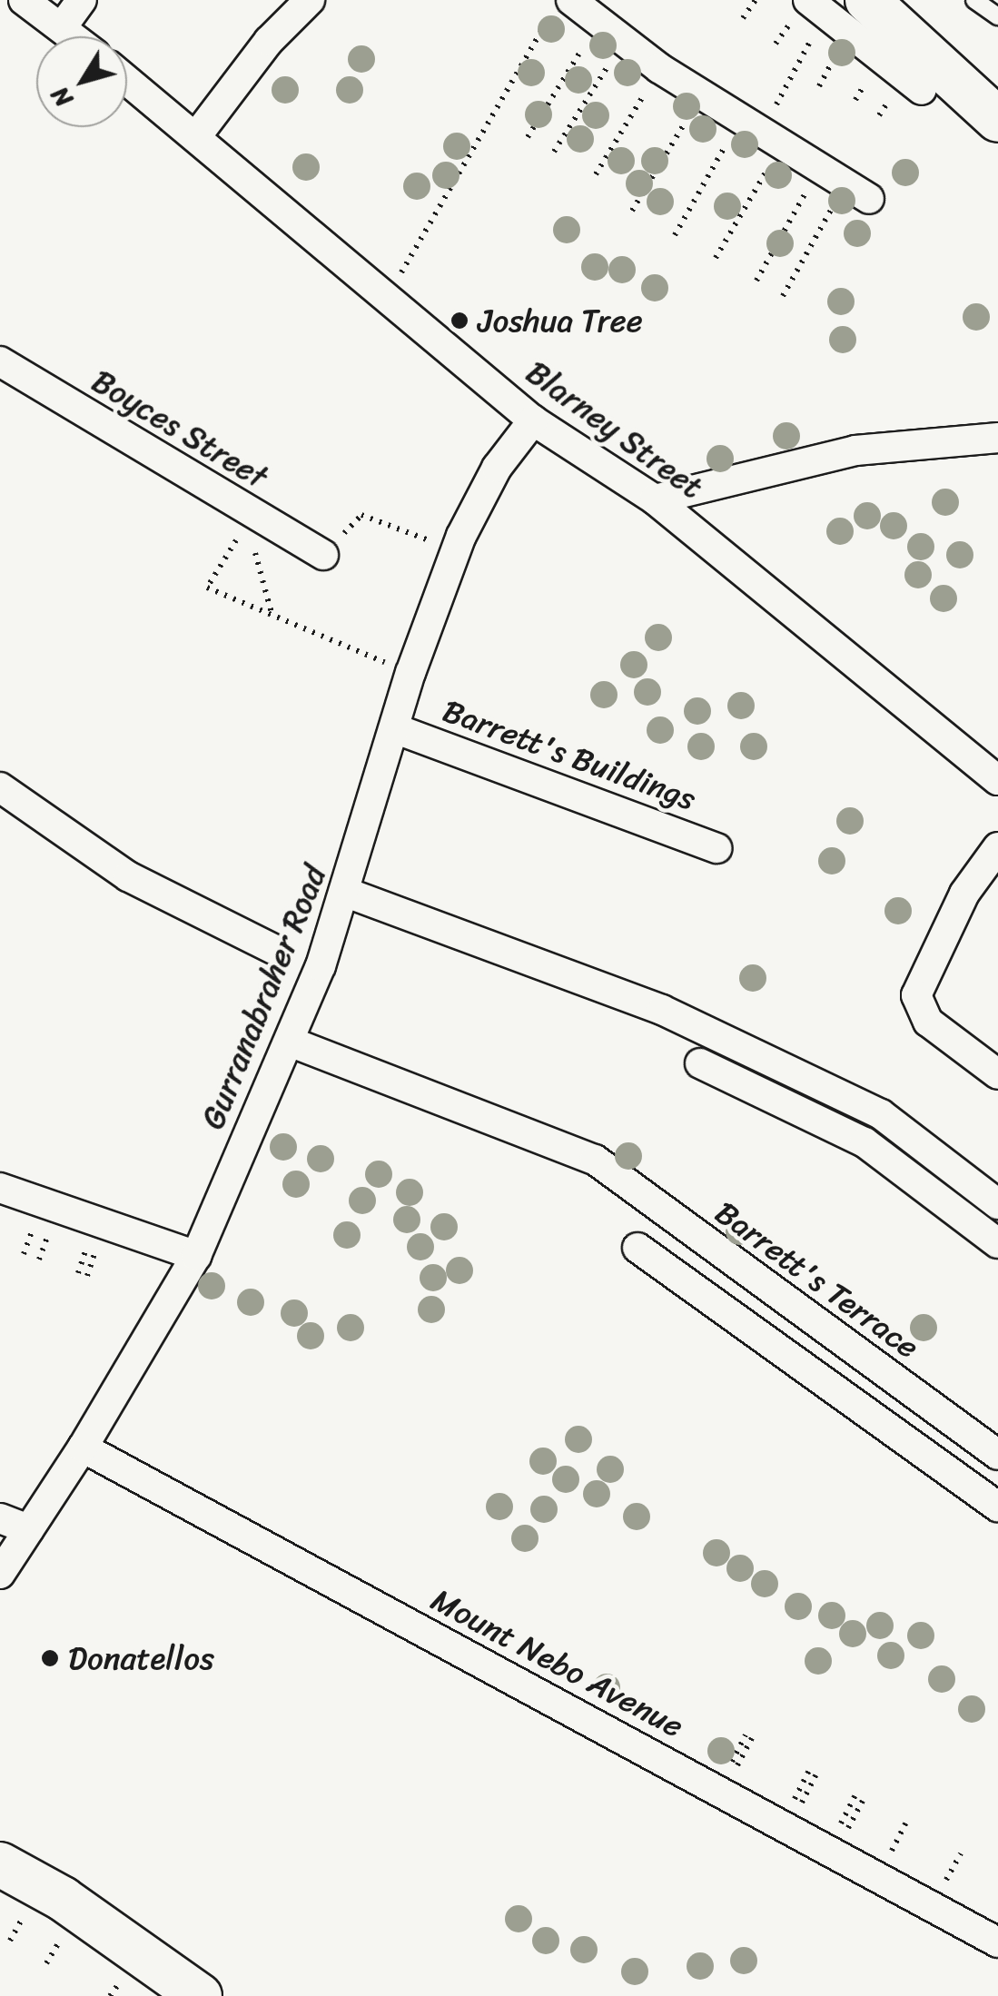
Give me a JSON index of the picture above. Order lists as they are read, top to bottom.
{
  "streets": {
    "street": [
      "Boyces Street",
      "Blarney Street",
      "Barrett's Buildings",
      "Gurranabraher Road",
      "Barrett's Terrace",
      "Mount Nebo Avenue"
    ]
  },
  "crossings": [
    ["Blarney Street", "Gurranabraher Road"],
    ["Barrett's Buildings", "Gurranabraher Road"],
    ["Gurranabraher Road", "Barrett's Terrace"],
    ["Gurranabraher Road", "Mount Nebo Avenue"]
  ],
  "places": ["Joshua Tree", "Donatellos"],
  "north": "bottom left"
}
